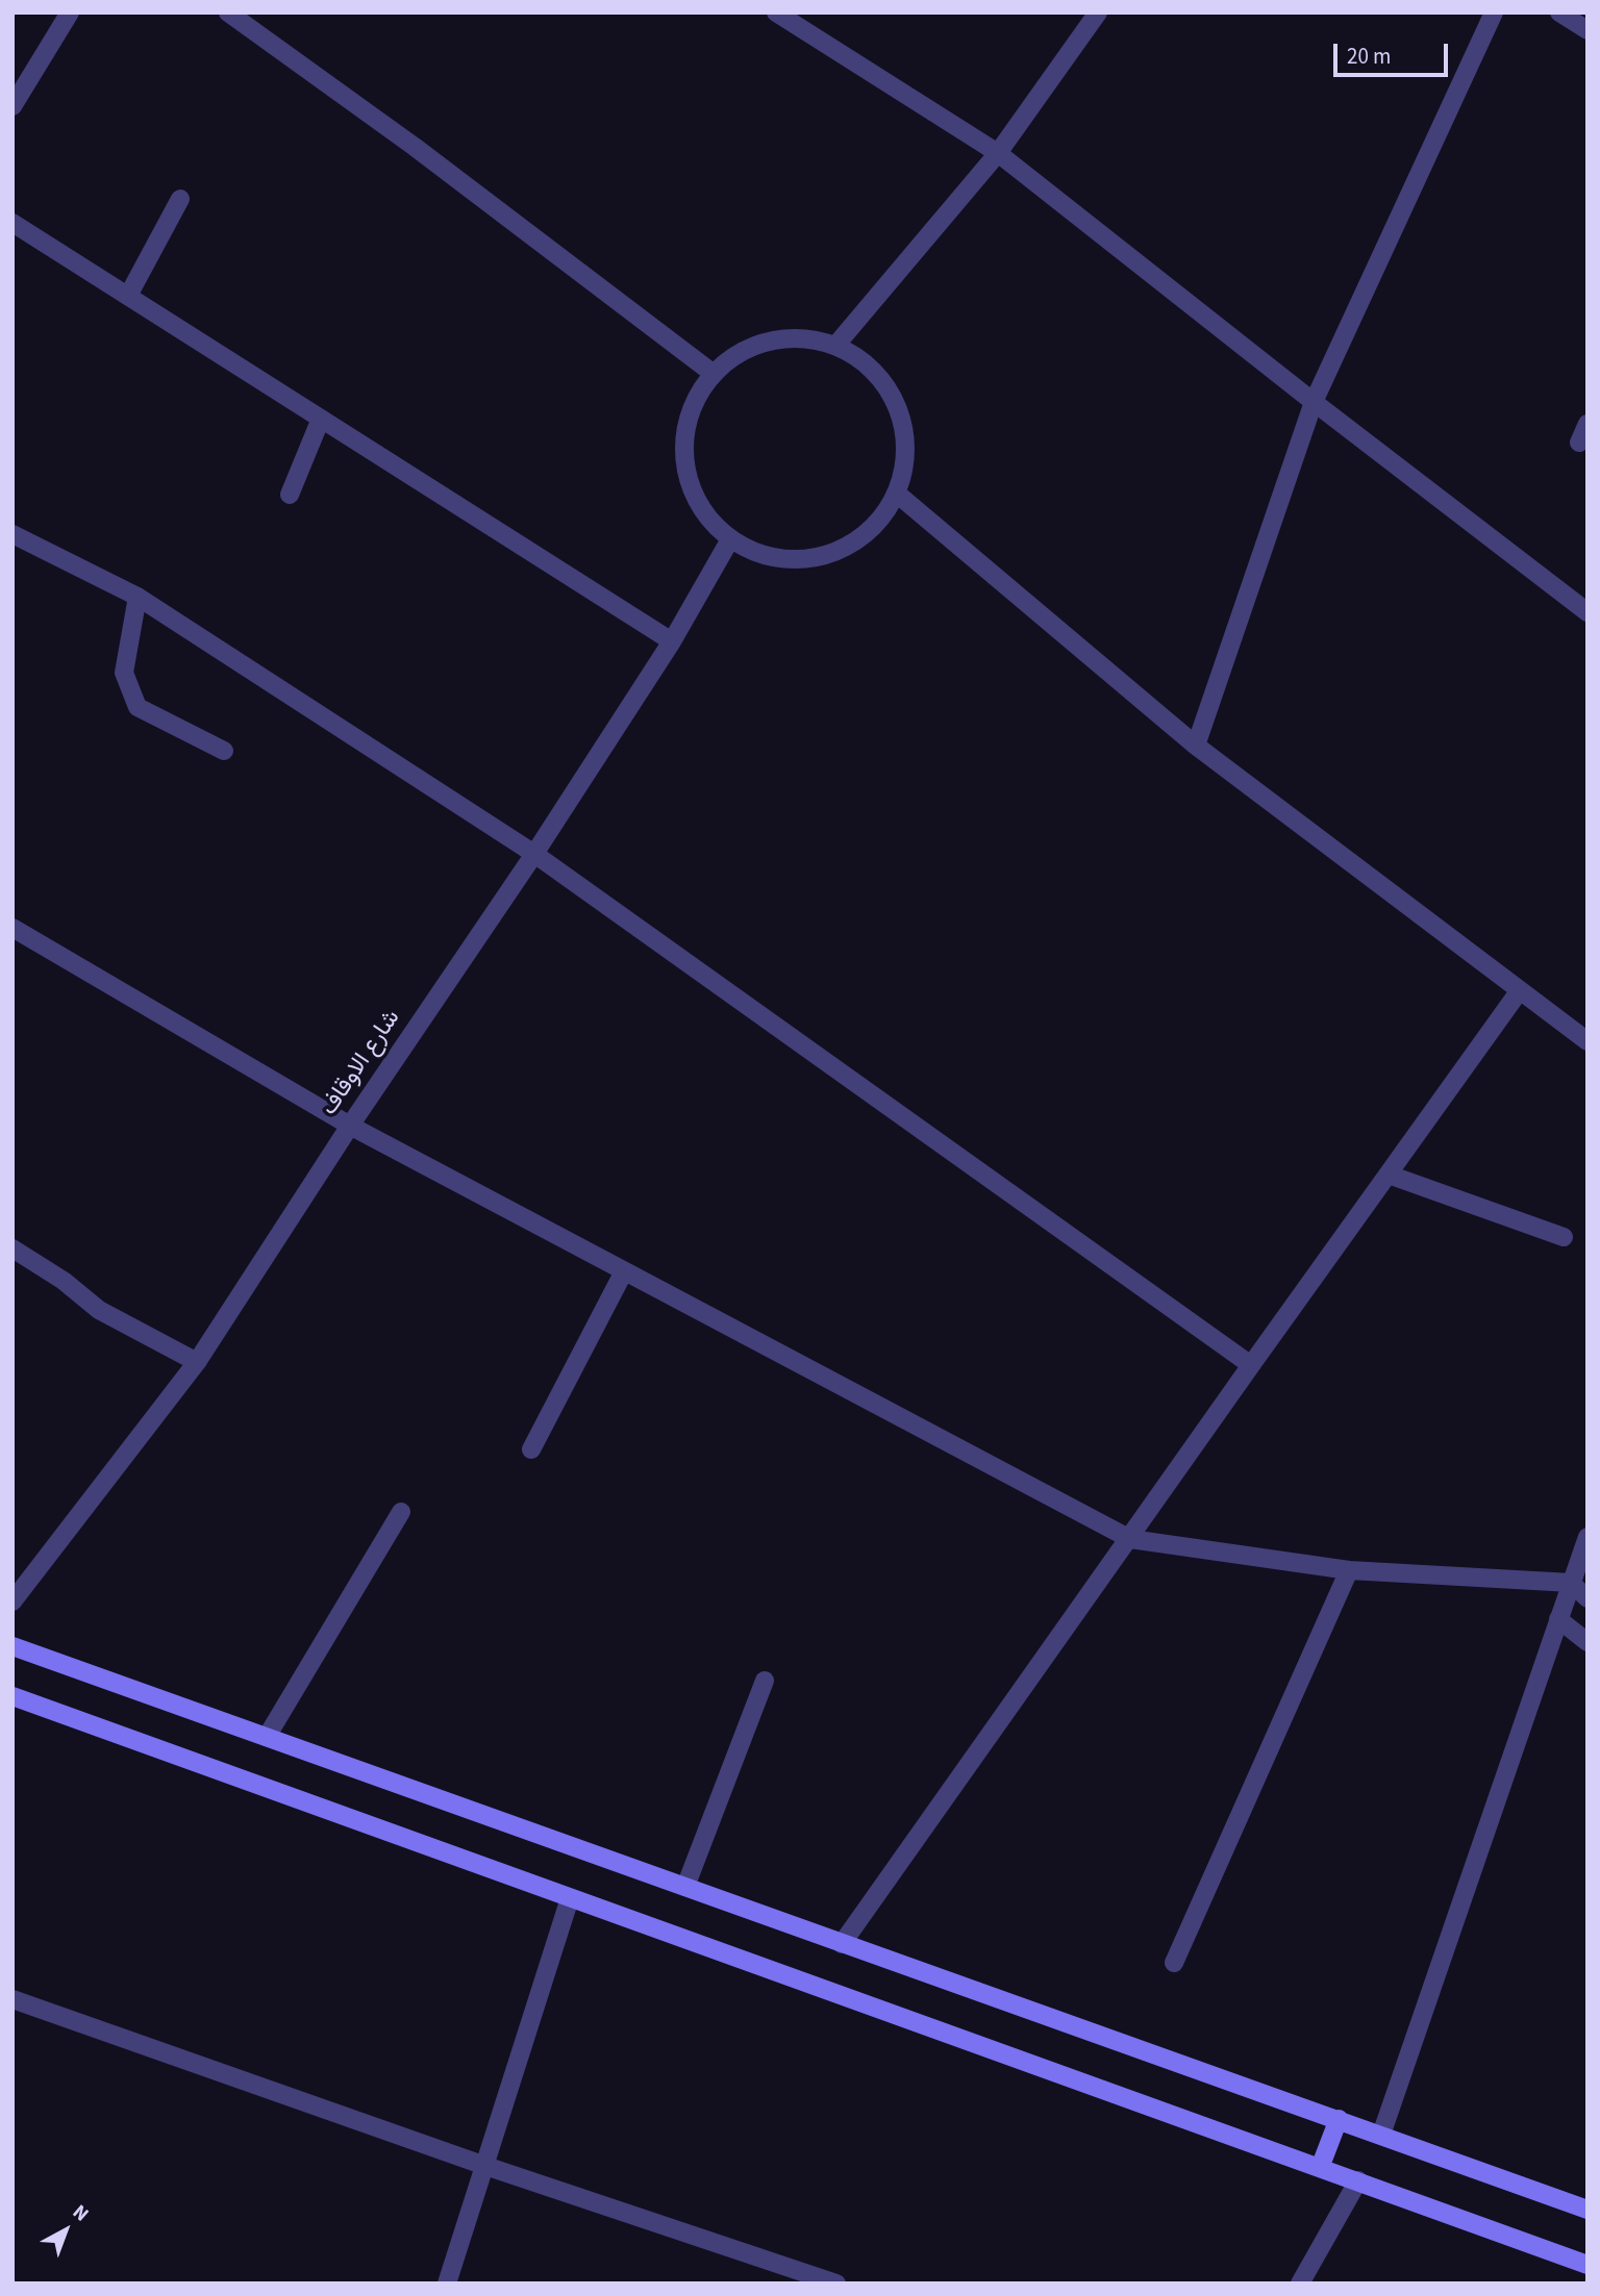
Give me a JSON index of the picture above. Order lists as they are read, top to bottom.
{
  "streets": {
    "street": ["شارع الاوقاف"]
  },
  "scale_bar": "20 m",
  "north": "top right"
}
